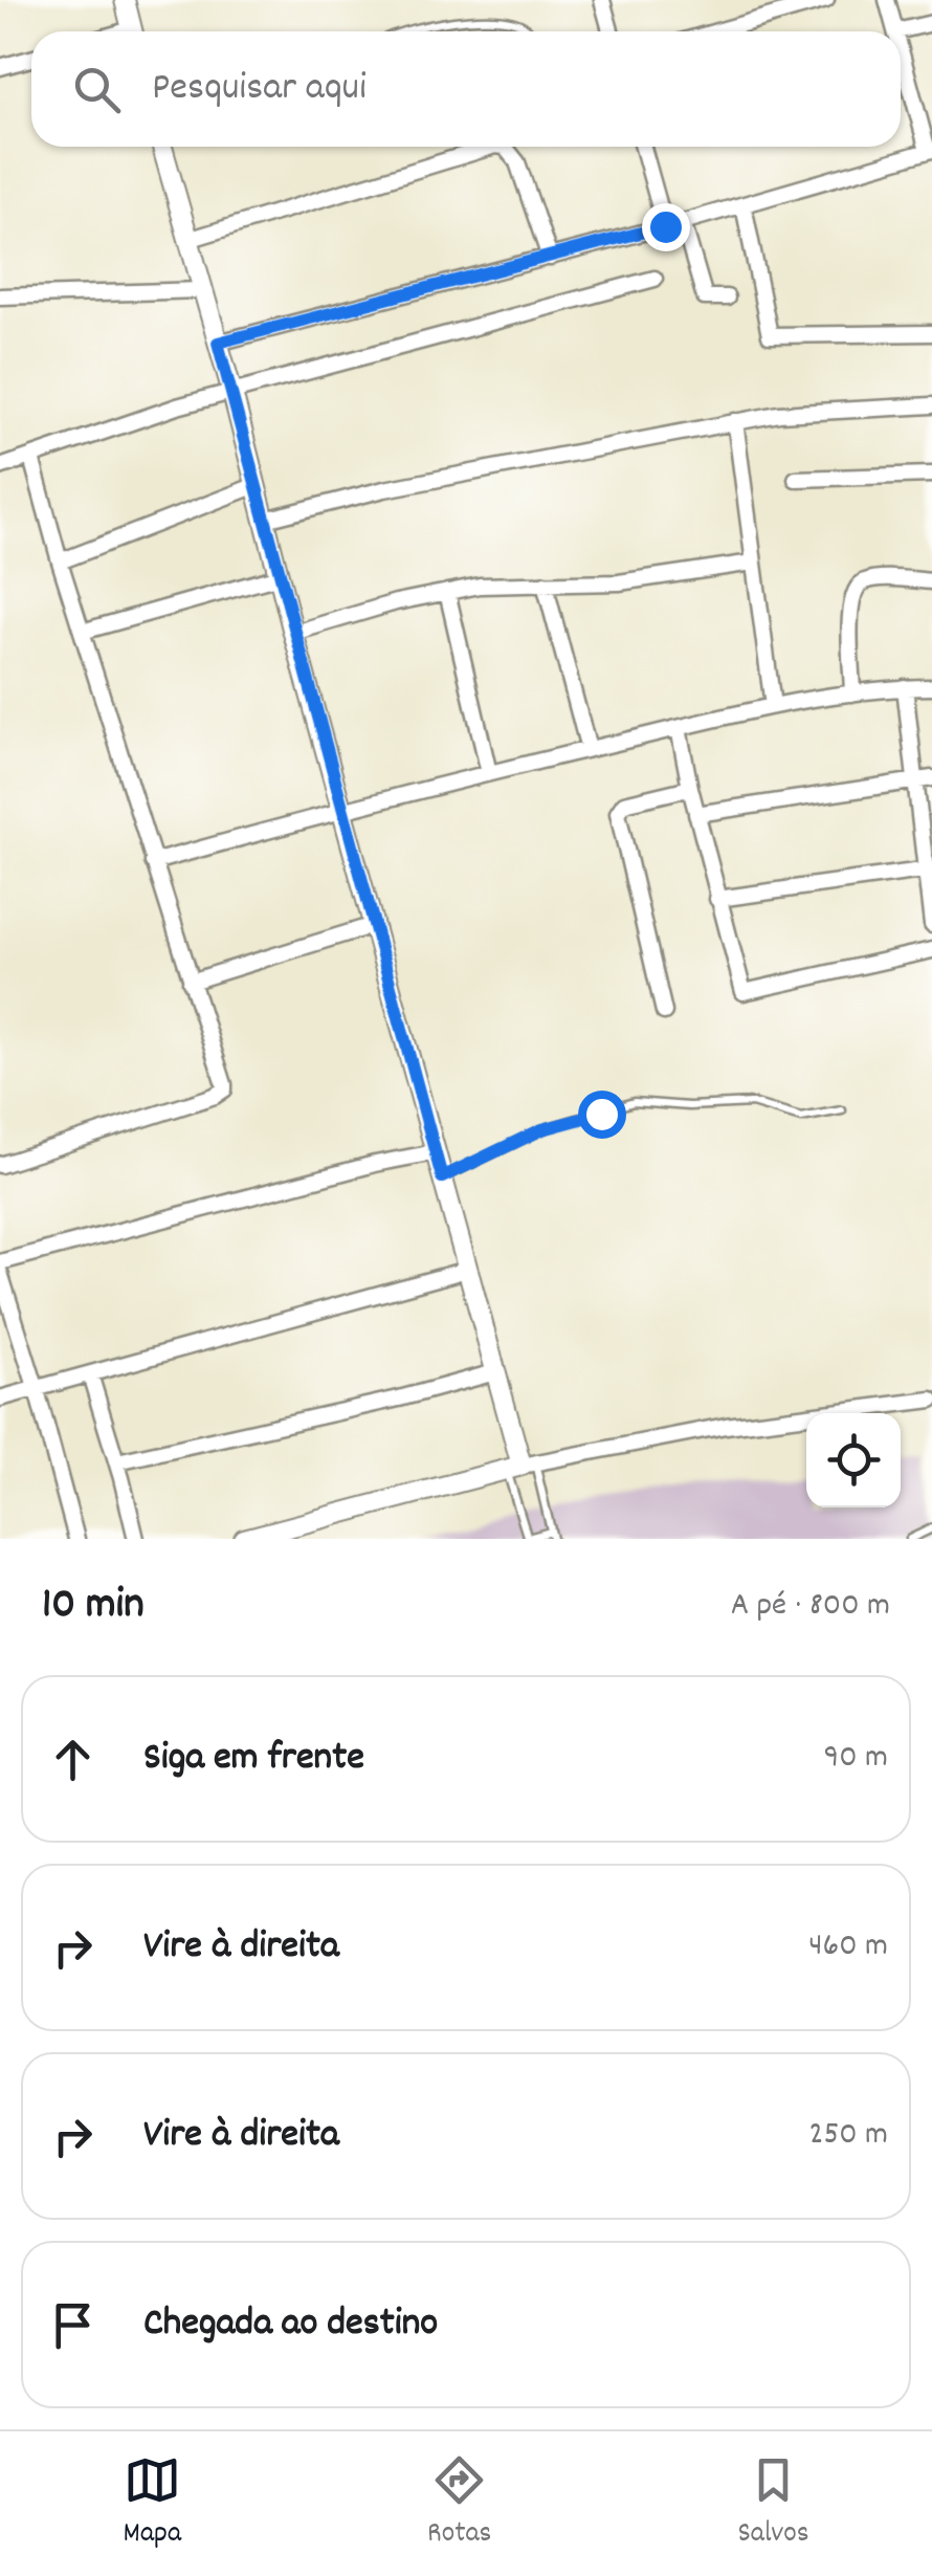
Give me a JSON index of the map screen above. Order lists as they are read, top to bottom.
{
  "page": {
    "search": "Pesquisar aqui",
    "heading": ["10 min", "A pé · 800 m"],
    "list": [
      ["Siga em frente", "90 m"],
      ["Vire à direita", "460 m"],
      ["Vire à direita", "250 m"],
      "Chegada ao destino"
    ],
    "nav": ["Mapa", "Rotas", "Salvos"]
  }
}
